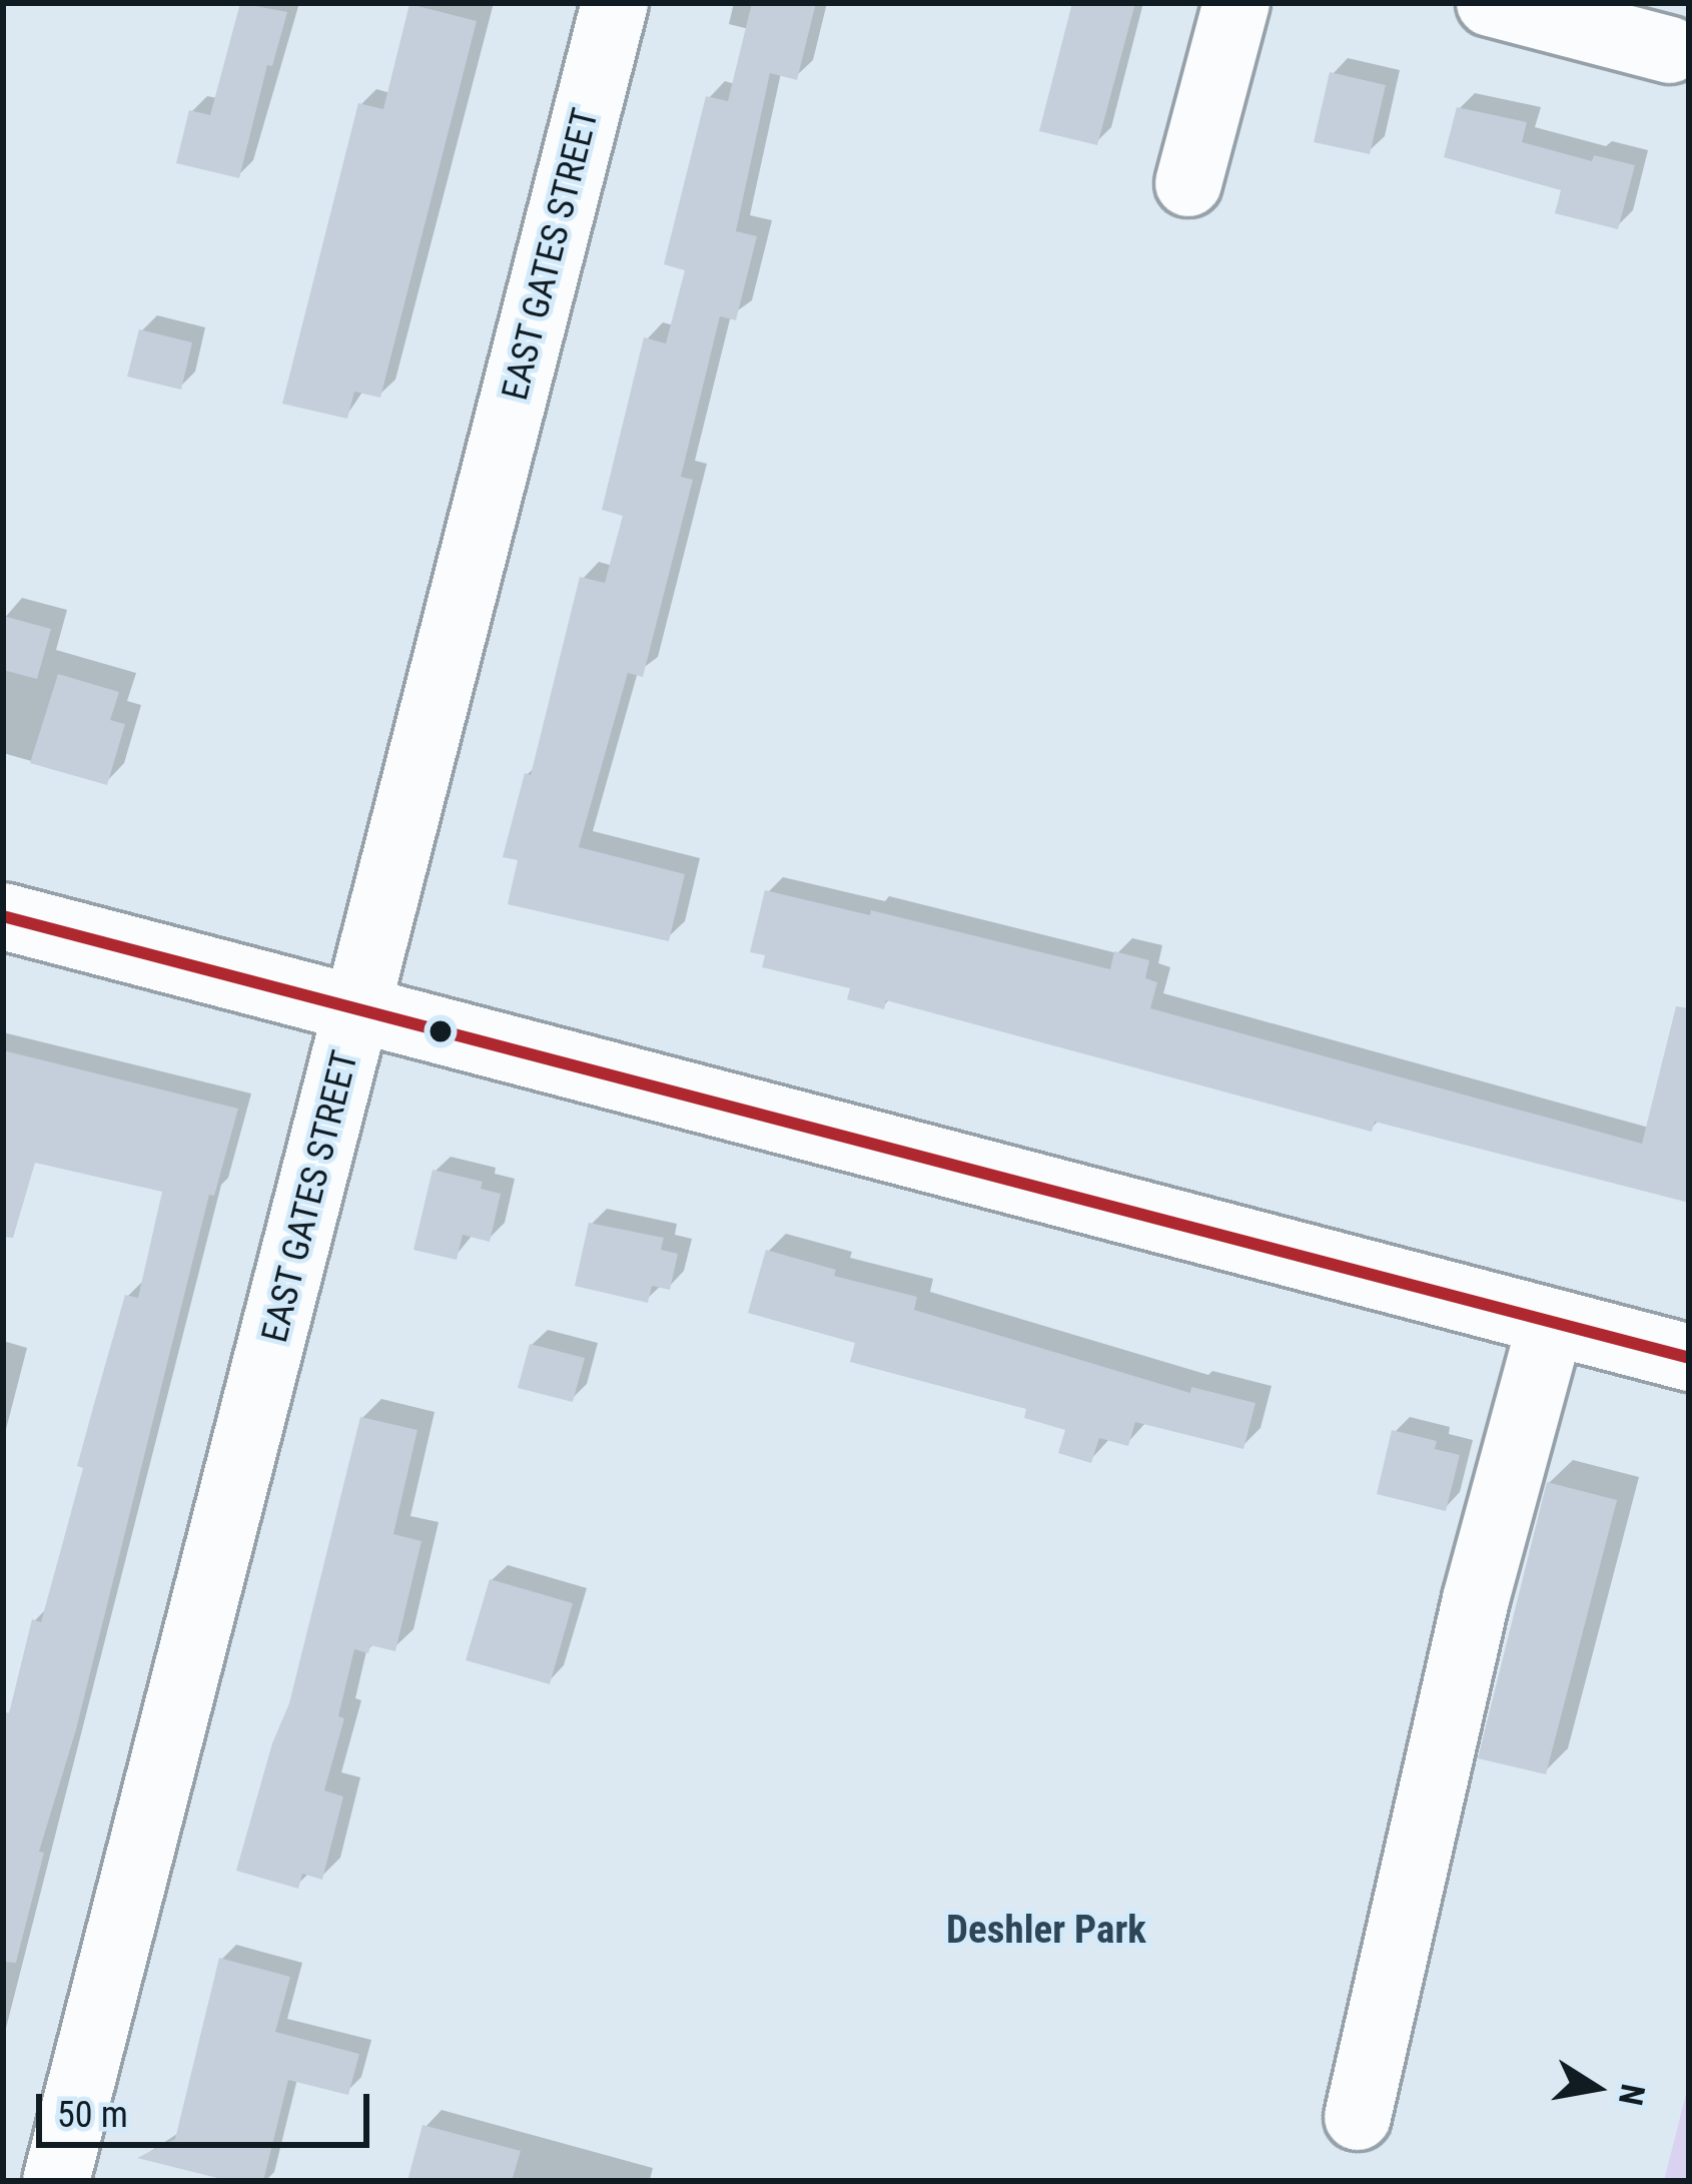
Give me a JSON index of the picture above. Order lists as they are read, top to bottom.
{
  "streets": {
    "street": ["EAST GATES STREET"]
  },
  "districts": ["Deshler Park"],
  "scale_bar": "50 m",
  "north": "right"
}
